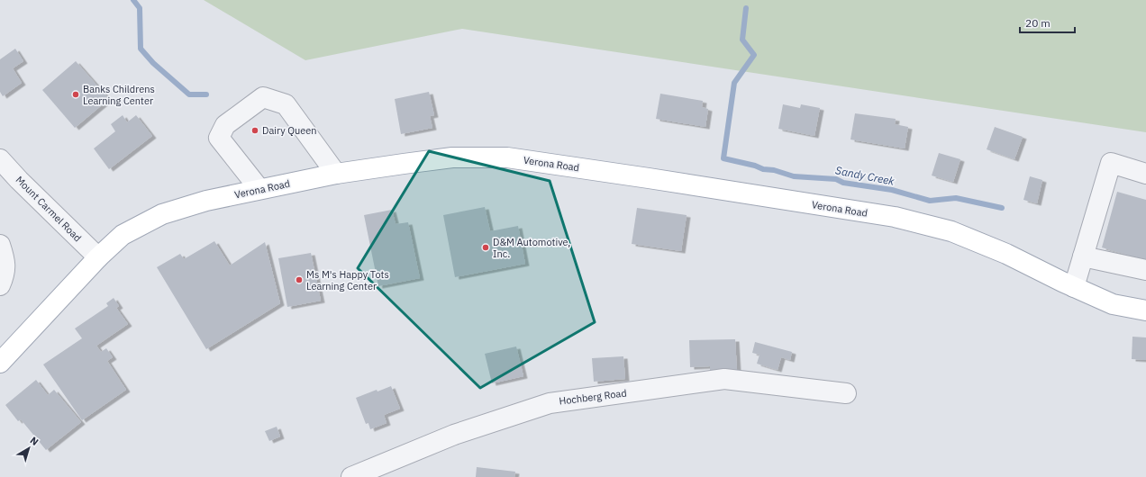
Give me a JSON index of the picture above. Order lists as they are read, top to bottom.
{
  "streets": {
    "main road": ["Verona Road"],
    "street": ["Mount Carmel Road", "Hochberg Road"]
  },
  "crossings": [
    ["Verona Road", "Mount Carmel Road"]
  ],
  "water": ["Sandy Creek"],
  "places": [
    "Banks Childrens Learning Center",
    "Dairy Queen",
    "D&M Automotive, Inc.",
    "Ms M's Happy Tots Learning Center"
  ],
  "scale_bar": "20 m",
  "north": "top right"
}
